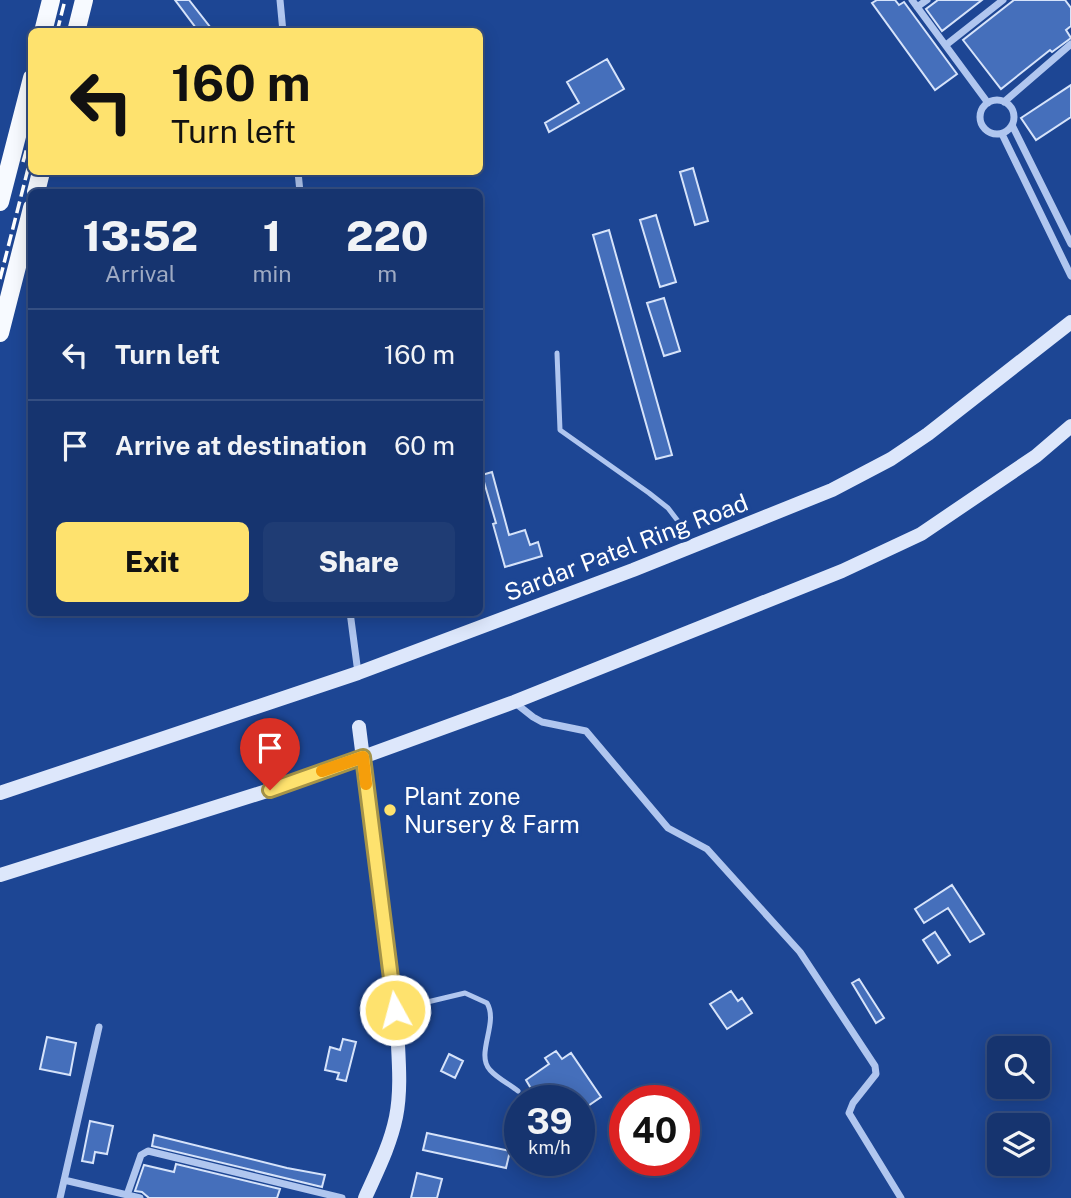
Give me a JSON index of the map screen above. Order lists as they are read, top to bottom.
{
  "streets": {
    "street": ["Sardar Patel Ring Road"]
  },
  "places": ["Plant zone Nursery & Farm"],
  "page": {
    "turn": ["160 m", "Turn left"],
    "eta": [
      "13:52",
      "Arrival",
      "1",
      "min",
      "220",
      "m"
    ],
    "list": [
      {
        "name": "Turn left",
        "value": "160 m"
      },
      {
        "name": "Arrive at destination",
        "value": "60 m"
      }
    ],
    "buttons": ["Exit", "Share"],
    "speed": "39 km/h",
    "limit": "40"
  }
}
